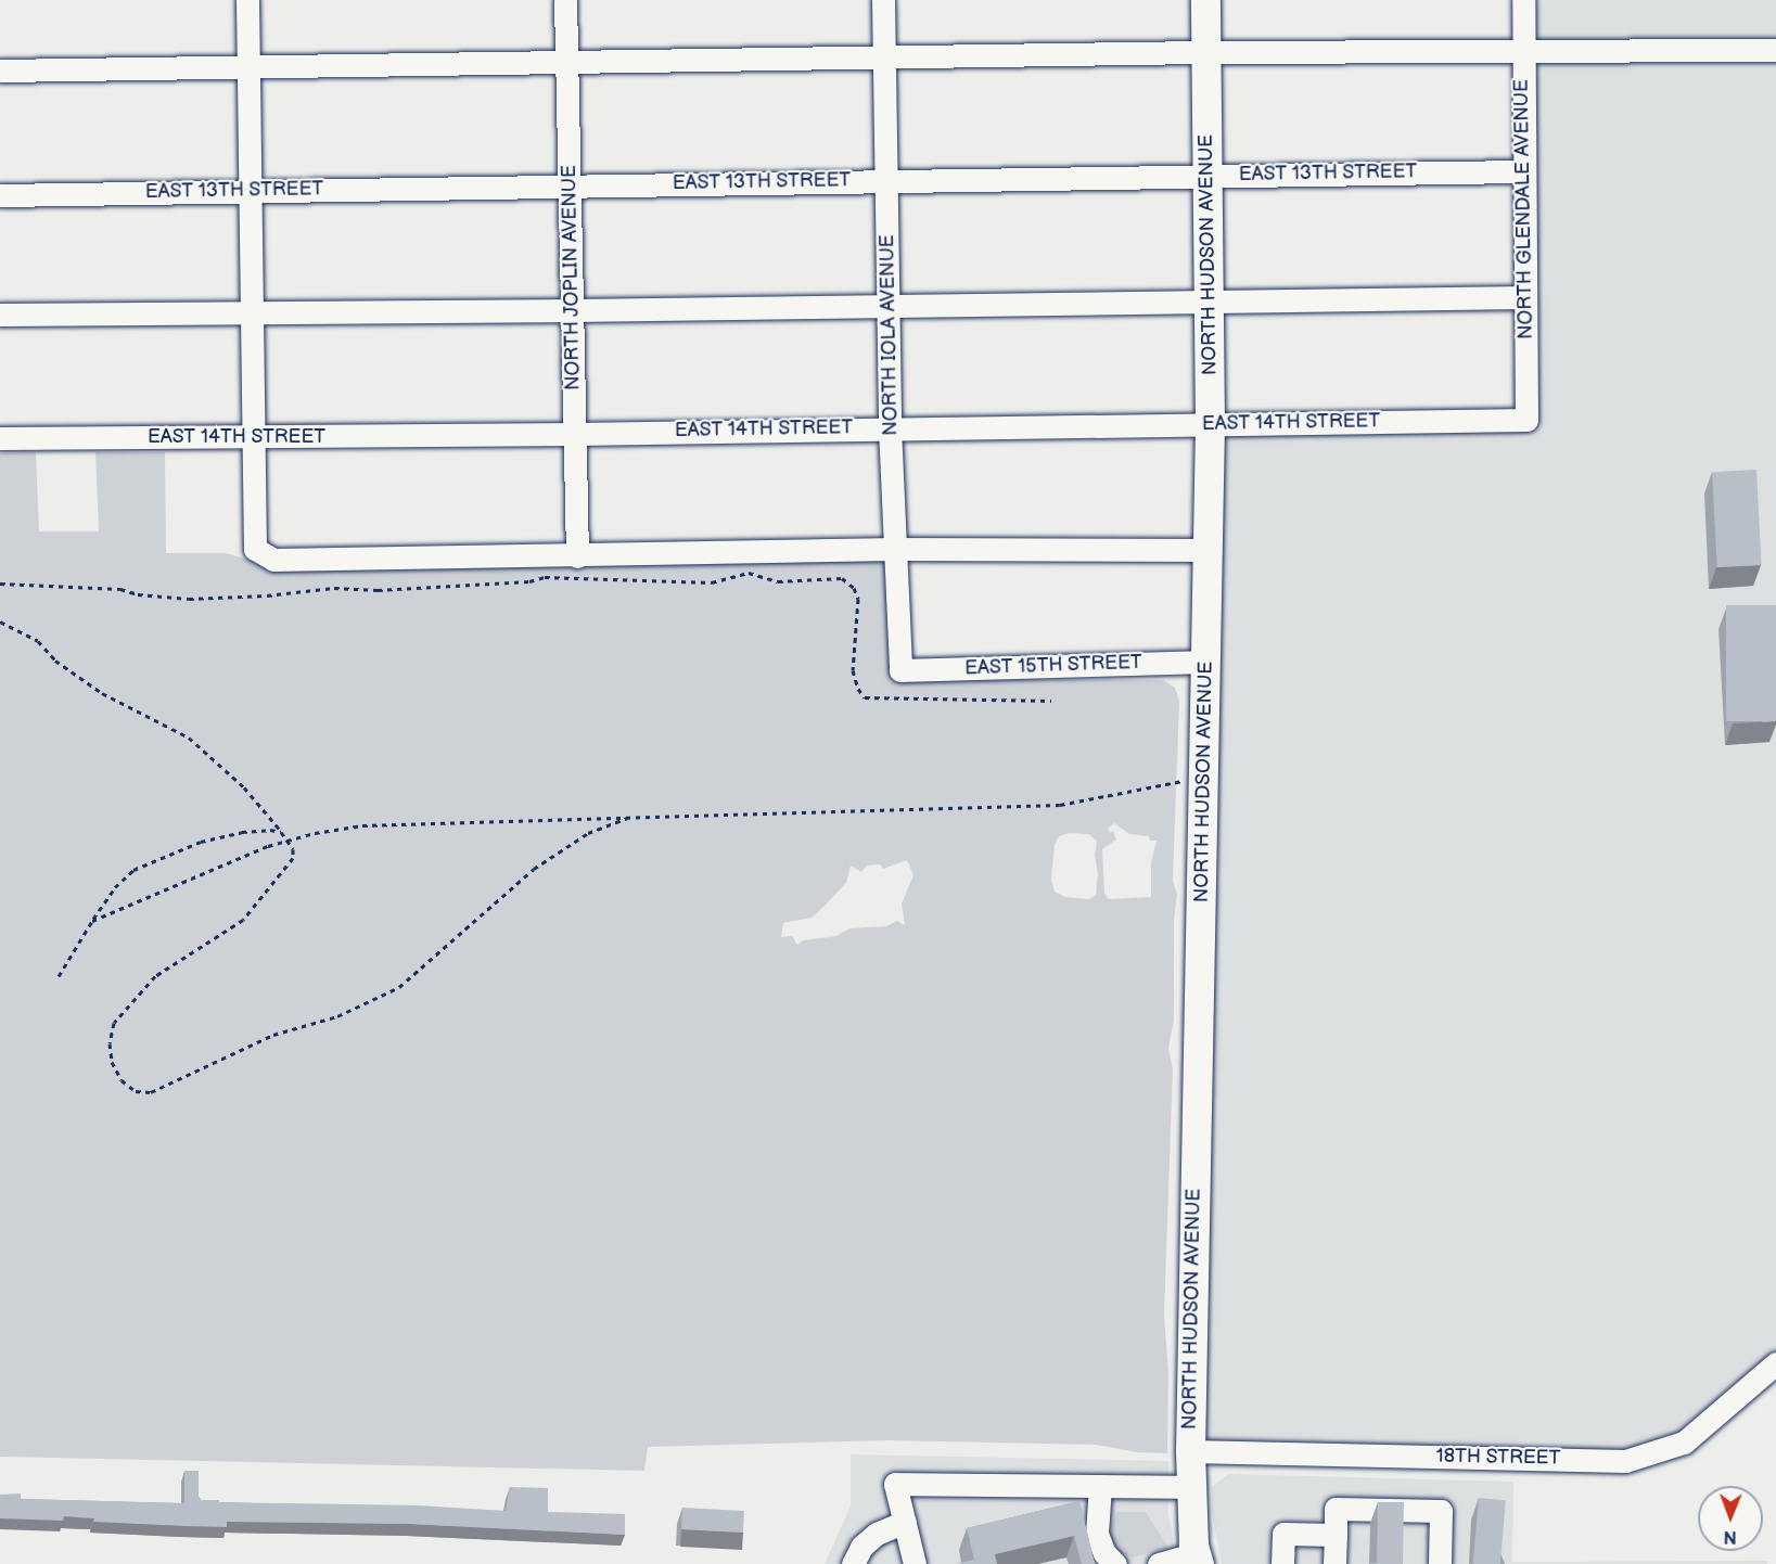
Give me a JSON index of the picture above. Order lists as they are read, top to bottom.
{
  "streets": {
    "main road": ["NORTH HUDSON AVENUE"],
    "street": [
      "EAST 13TH STREET",
      "NORTH GLENDALE AVENUE",
      "NORTH JOPLIN AVENUE",
      "NORTH IOLA AVENUE",
      "EAST 14TH STREET",
      "EAST 15TH STREET",
      "18TH STREET"
    ]
  },
  "crossings": [
    ["EAST 13TH STREET", "NORTH GLENDALE AVENUE"],
    ["EAST 13TH STREET", "NORTH HUDSON AVENUE"],
    ["EAST 13TH STREET", "NORTH JOPLIN AVENUE"],
    ["EAST 13TH STREET", "NORTH IOLA AVENUE"],
    ["NORTH GLENDALE AVENUE", "EAST 14TH STREET"],
    ["NORTH HUDSON AVENUE", "EAST 14TH STREET"],
    ["NORTH HUDSON AVENUE", "EAST 15TH STREET"],
    ["NORTH HUDSON AVENUE", "18TH STREET"],
    ["NORTH JOPLIN AVENUE", "EAST 14TH STREET"],
    ["NORTH IOLA AVENUE", "EAST 14TH STREET"],
    ["NORTH IOLA AVENUE", "EAST 15TH STREET"]
  ],
  "north": "bottom"
}
